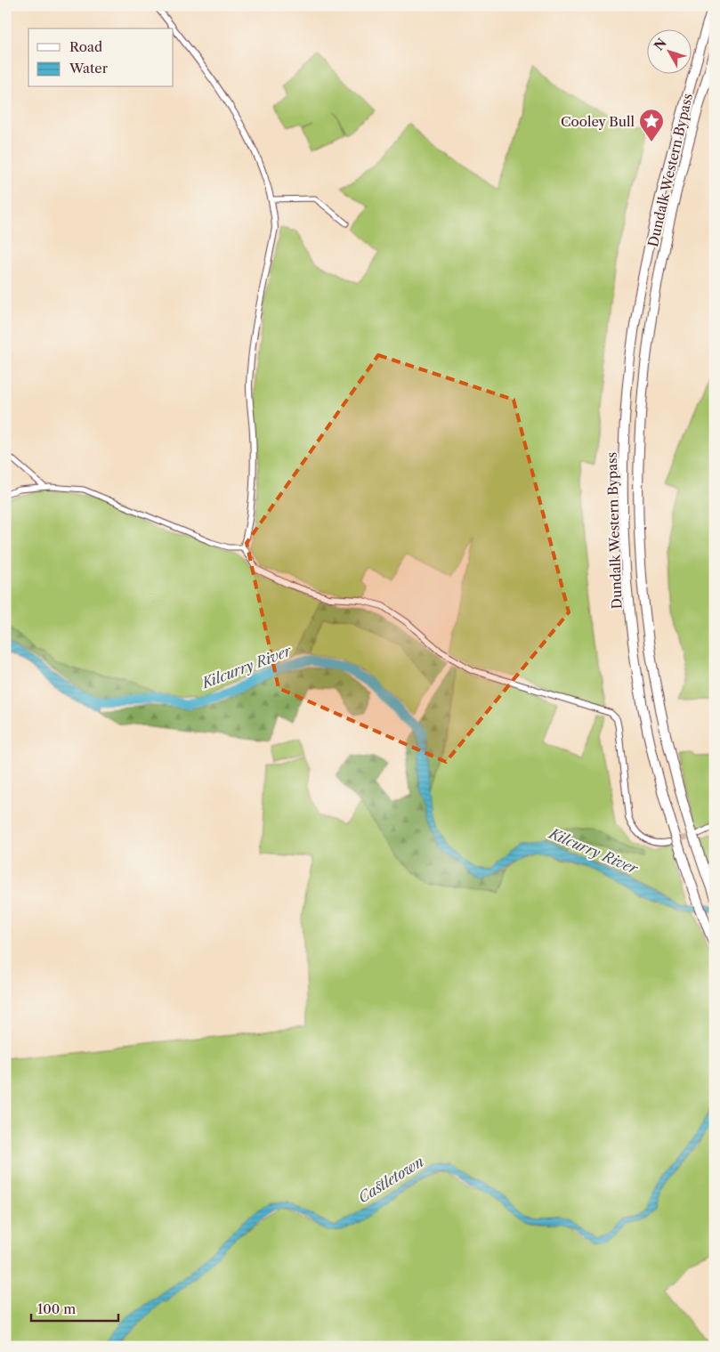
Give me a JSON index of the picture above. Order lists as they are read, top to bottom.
{
  "streets": {
    "highway": ["Dundalk Western Bypass"]
  },
  "water": ["Kilcurry River", "Castletown"],
  "places": {
    "place": ["Cooley Bull"]
  },
  "legend": ["Road", "Water"],
  "scale_bar": "100 m",
  "north": "top left"
}
